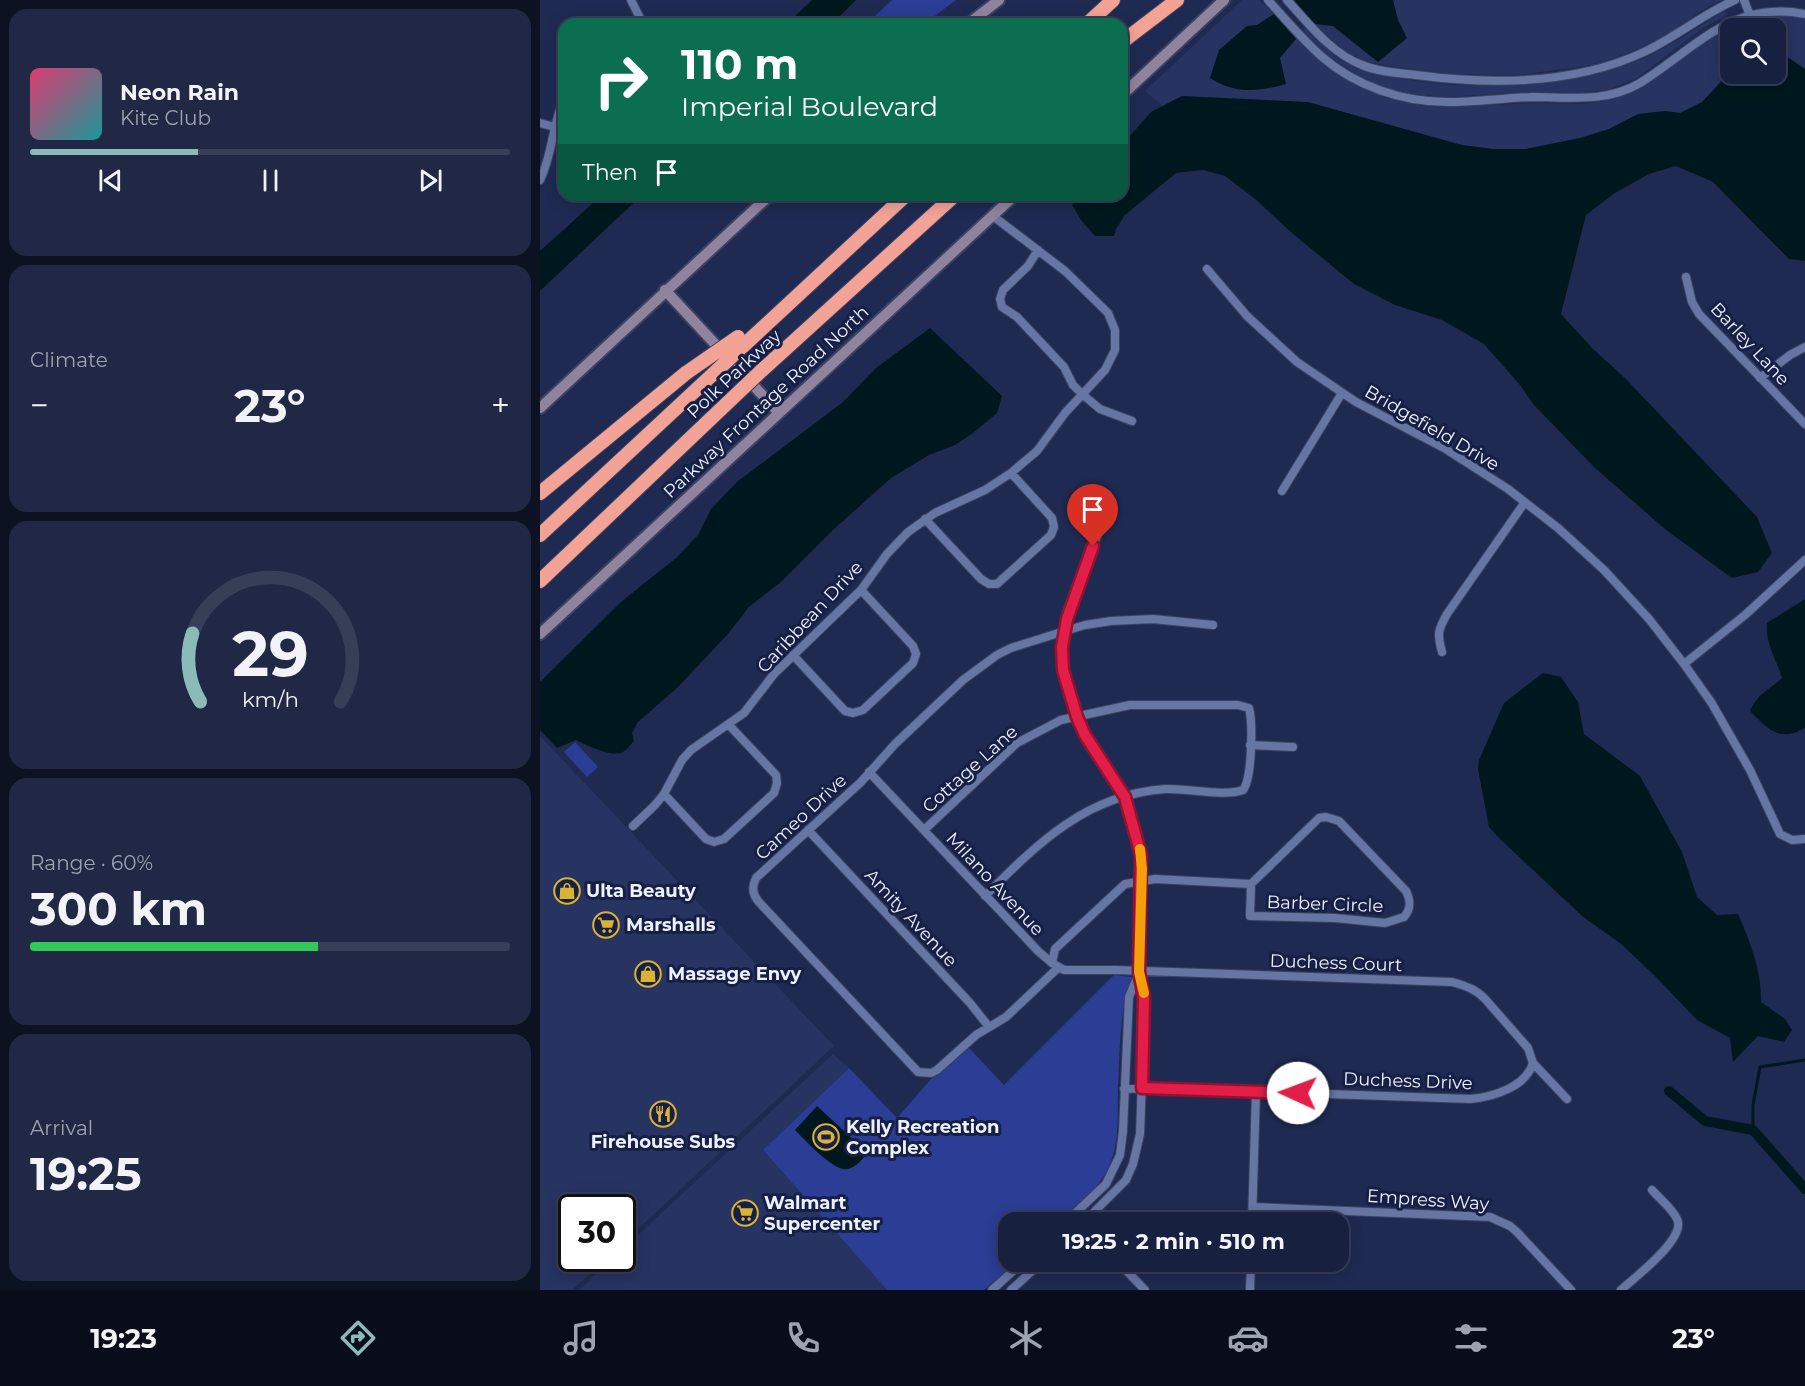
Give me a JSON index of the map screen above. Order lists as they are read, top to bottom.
{
  "streets": {
    "highway": ["Polk Parkway"],
    "main road": ["Parkway Frontage Road North"],
    "street": [
      "Barley Lane",
      "Bridgefield Drive",
      "Caribbean Drive",
      "Cottage Lane",
      "Cameo Drive",
      "Milano Avenue",
      "Barber Circle",
      "Amity Avenue",
      "Duchess Court",
      "Duchess Drive",
      "Empress Way"
    ]
  },
  "crossings": [
    ["Parkway Frontage Road North", "Caribbean Drive"],
    ["Cottage Lane", "Milano Avenue"],
    ["Cameo Drive", "Milano Avenue"],
    ["Cameo Drive", "Amity Avenue"],
    ["Cameo Drive", "Duchess Court"],
    ["Milano Avenue", "Duchess Court"],
    ["Duchess Court", "Duchess Drive"]
  ],
  "places": {
    "shop": ["Ulta Beauty", "Massage Envy"],
    "supermarket": ["Marshalls", "Walmart Supercenter"],
    "restaurant": ["Firehouse Subs"],
    "sports": ["Kelly Recreation Complex"]
  },
  "page": {
    "turn": ["110 m", "Imperial Boulevard"],
    "song": ["Neon Rain", "Kite Club"],
    "then": "Then",
    "tile": [
      "Climate",
      ["Range · 60%", "300 km"],
      ["Arrival", "19:25"]
    ],
    "heat": ["−", "23°", "+"],
    "limit": "30",
    "trip": "19:25 · 2 min · 510 m",
    "tabs": ["19:23", "23°"],
    "gauge": ["29", "km/h"]
  }
}
